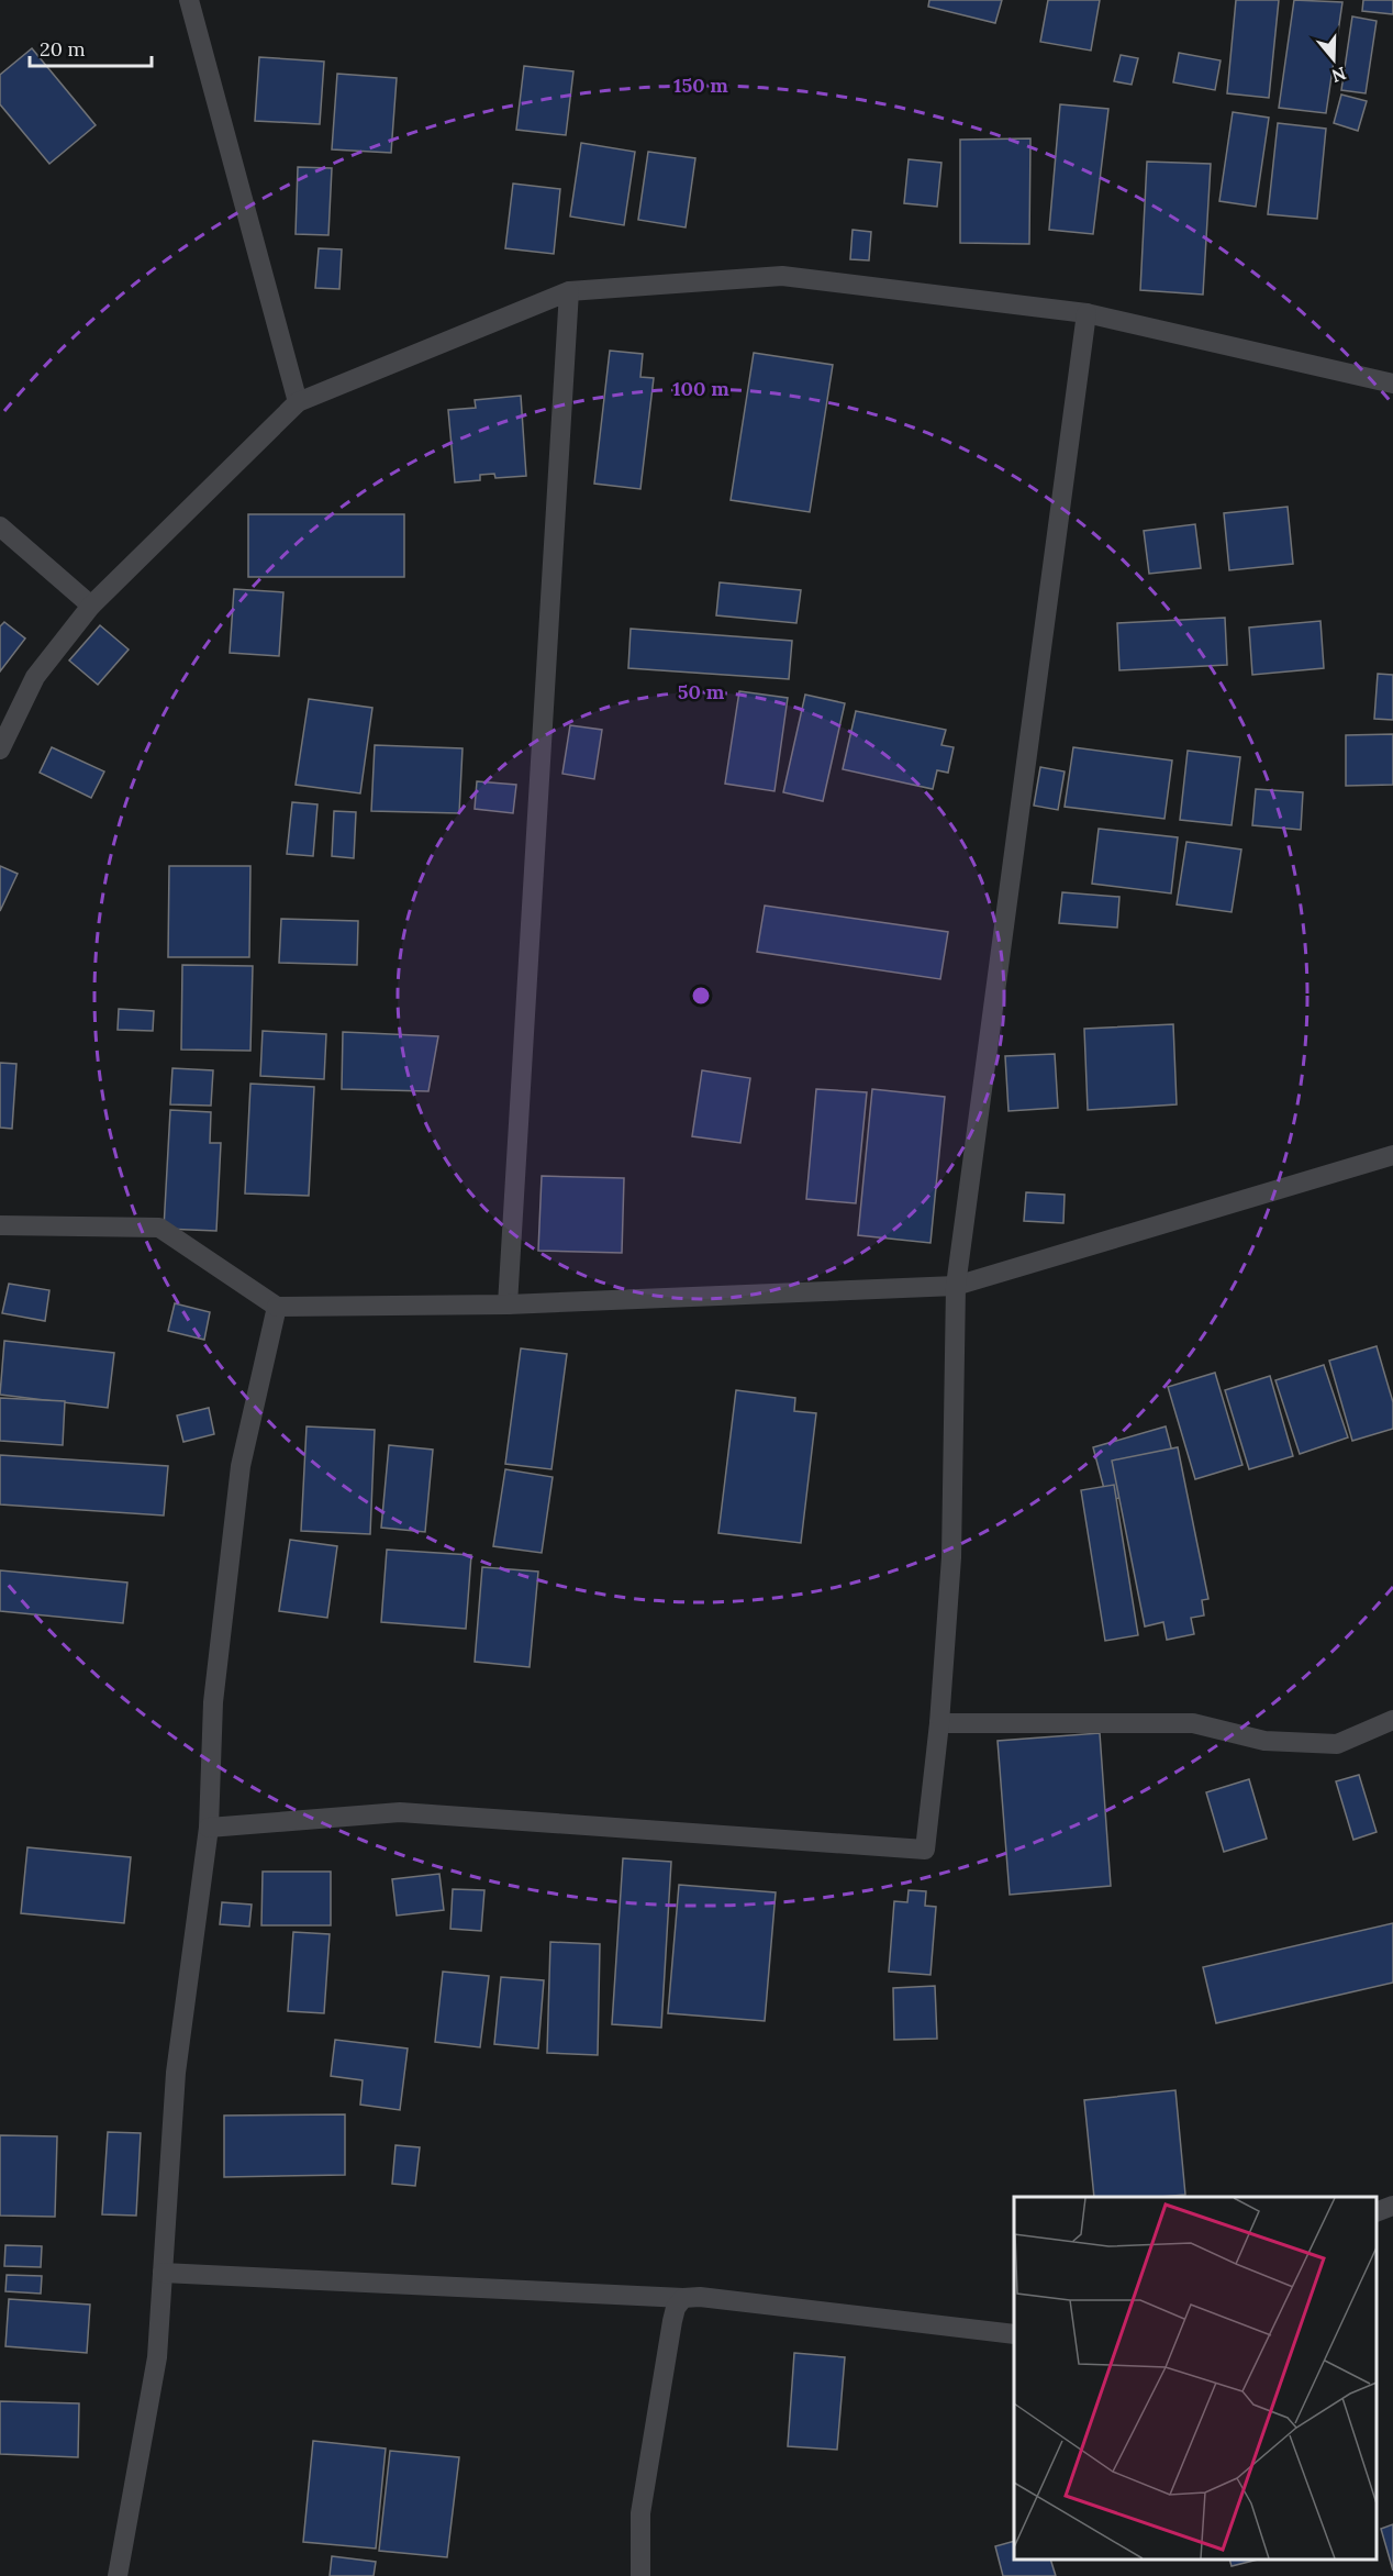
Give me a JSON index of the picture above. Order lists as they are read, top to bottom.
{
  "scale_bar": "20 m",
  "north": "bottom",
  "rings": ["150 m", "100 m", "50 m"]
}
